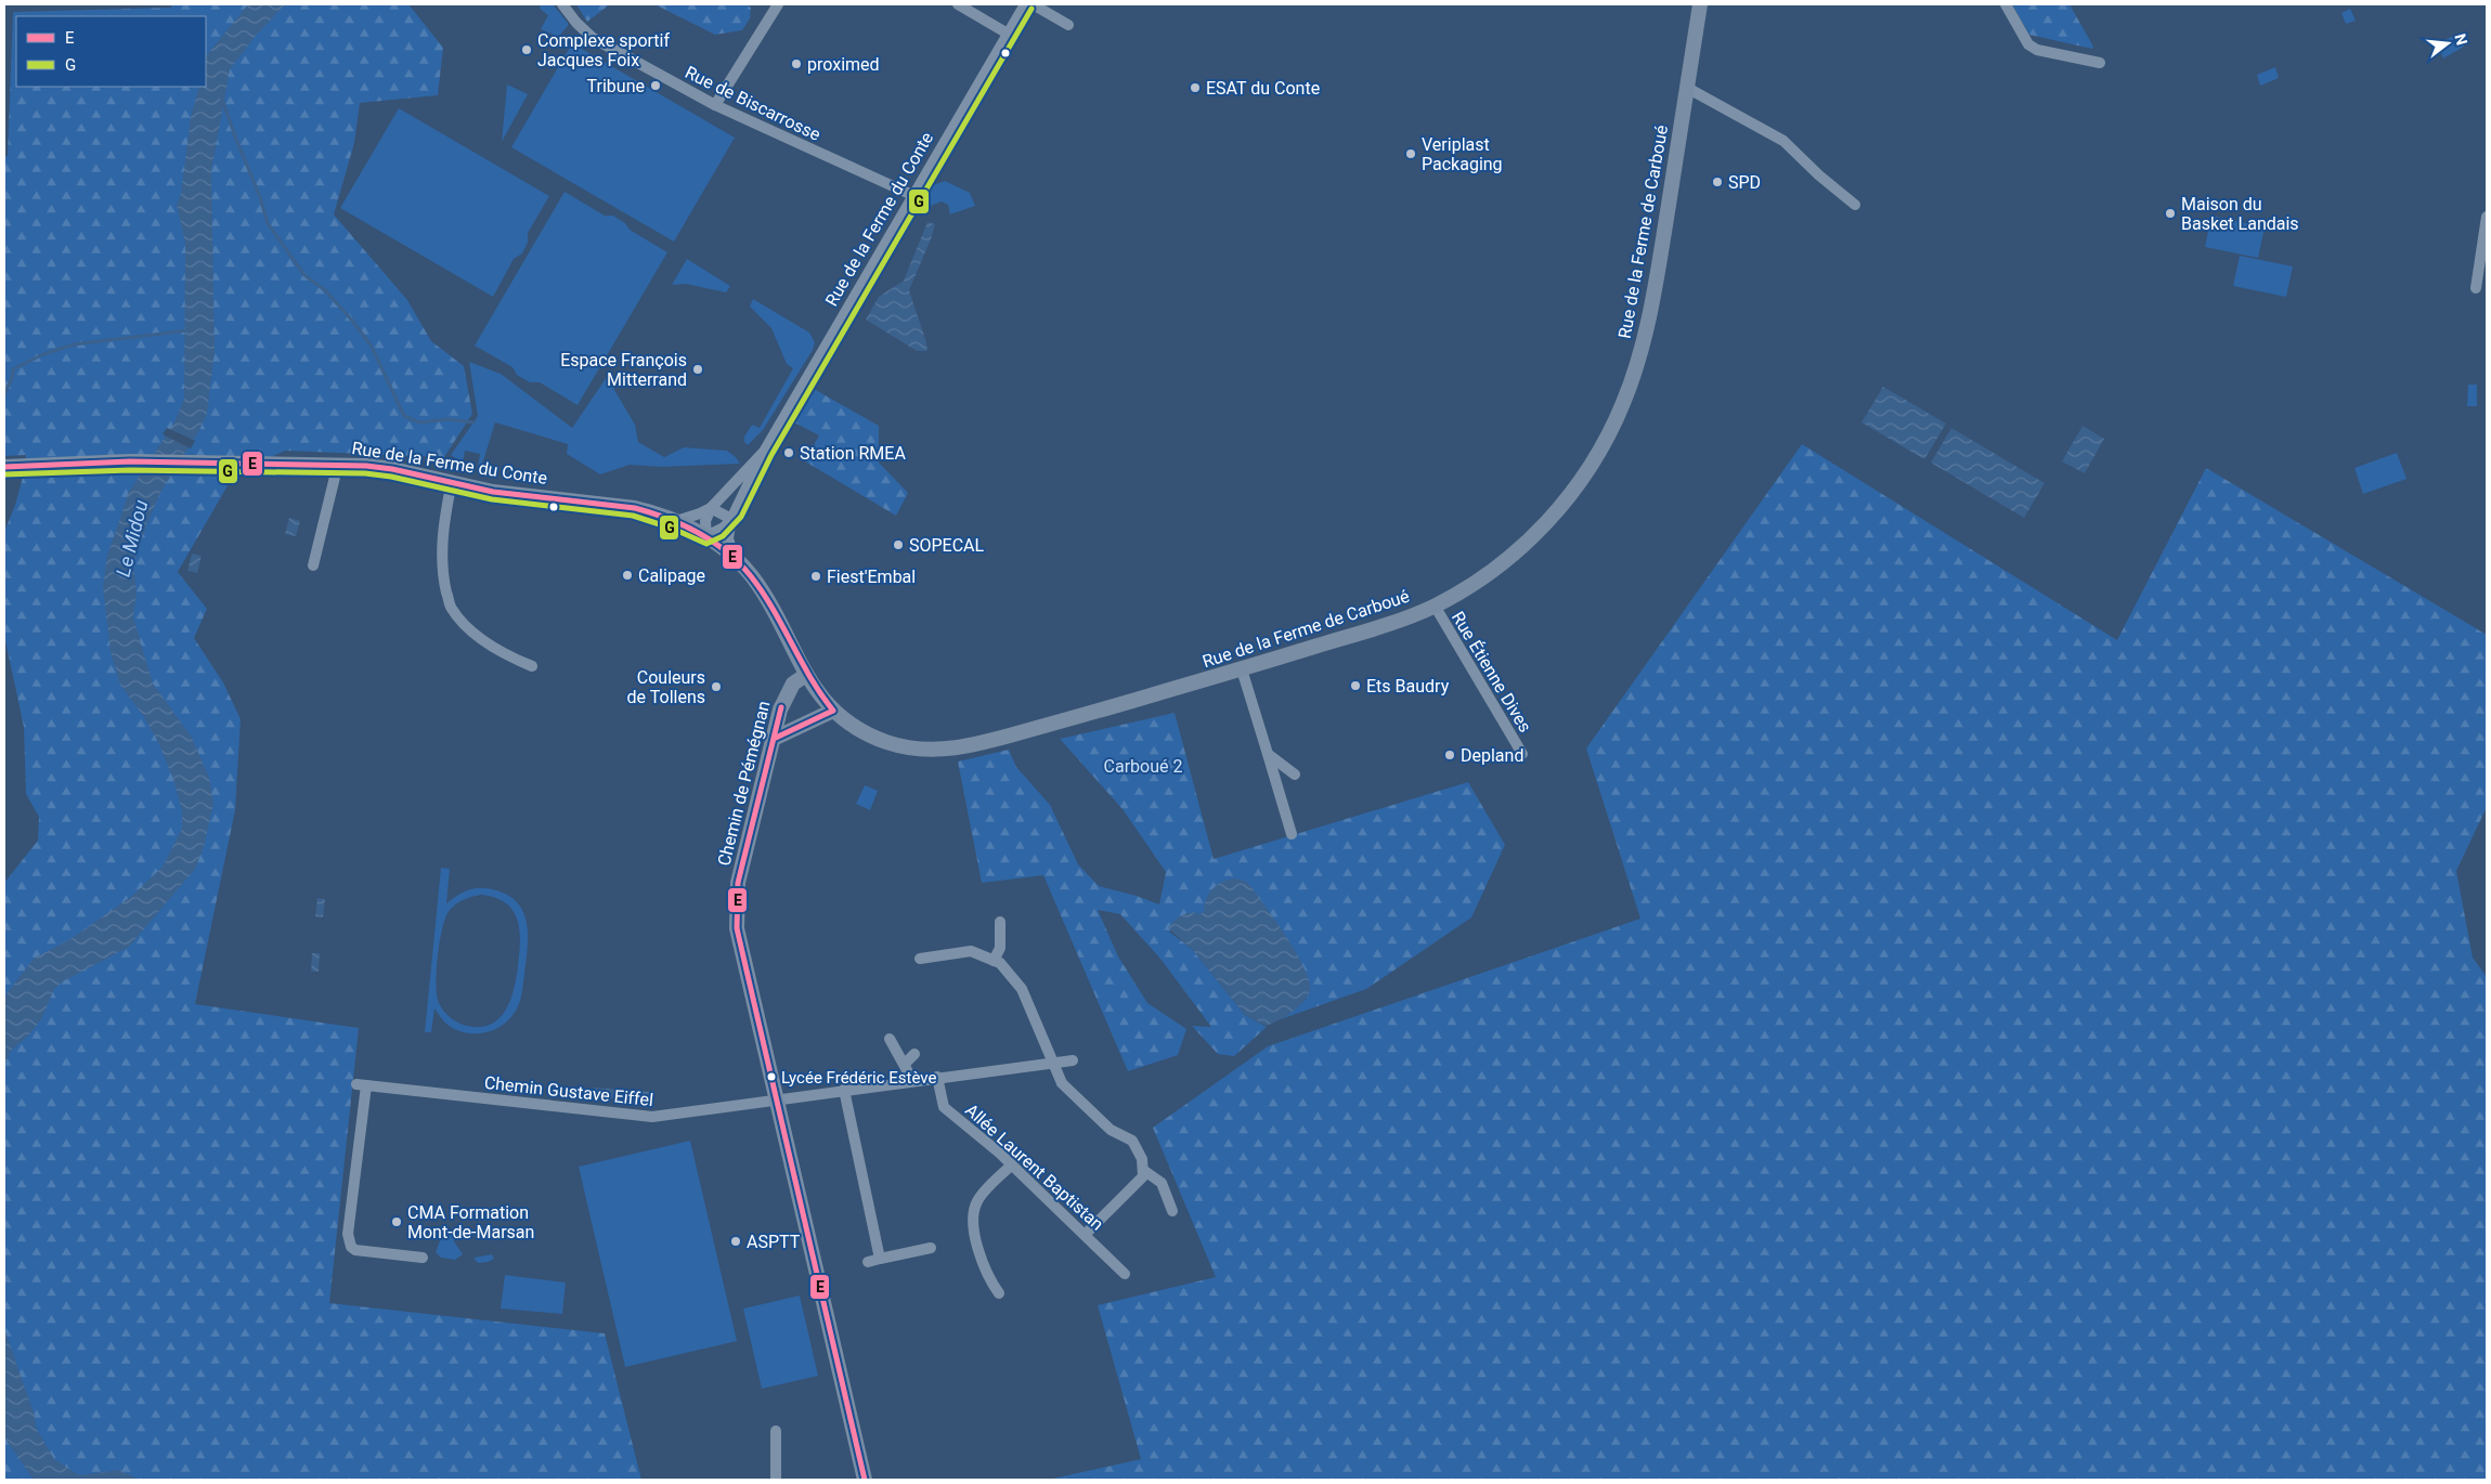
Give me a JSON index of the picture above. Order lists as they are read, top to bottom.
{
  "streets": {
    "street": [
      "Rue de Biscarrosse",
      "Rue de la Ferme du Conte",
      "Rue de la Ferme de Carboué",
      "Rue Étienne Dives",
      "Chemin de Pémégnan",
      "Chemin Gustave Eiffel",
      "Allée Laurent Baptistan"
    ]
  },
  "crossings": [
    ["Rue de Biscarrosse", "Rue de la Ferme du Conte"],
    ["Rue de la Ferme du Conte", "Rue de la Ferme de Carboué"],
    ["Rue de la Ferme de Carboué", "Rue Étienne Dives"],
    ["Rue de la Ferme de Carboué", "Chemin de Pémégnan"],
    ["Chemin de Pémégnan", "Chemin Gustave Eiffel"],
    ["Chemin Gustave Eiffel", "Allée Laurent Baptistan"]
  ],
  "water": ["Le Midou"],
  "parks": ["Carboué 2"],
  "places": [
    "Complexe sportif Jacques Foix",
    "proximed",
    "Tribune",
    "ESAT du Conte",
    "Veriplast Packaging",
    "SPD",
    "Maison du Basket Landais",
    "Espace François Mitterrand",
    "Station RMEA",
    "SOPECAL",
    "Calipage",
    "Fiest'Embal",
    "Ets Baudry",
    "Couleurs de Tollens",
    "Depland",
    "Lycée Frédéric Estève",
    "CMA Formation Mont-de-Marsan",
    "ASPTT"
  ],
  "lines": ["transit line G", "transit line E"],
  "legend": ["E", "G"],
  "north": "right"
}
